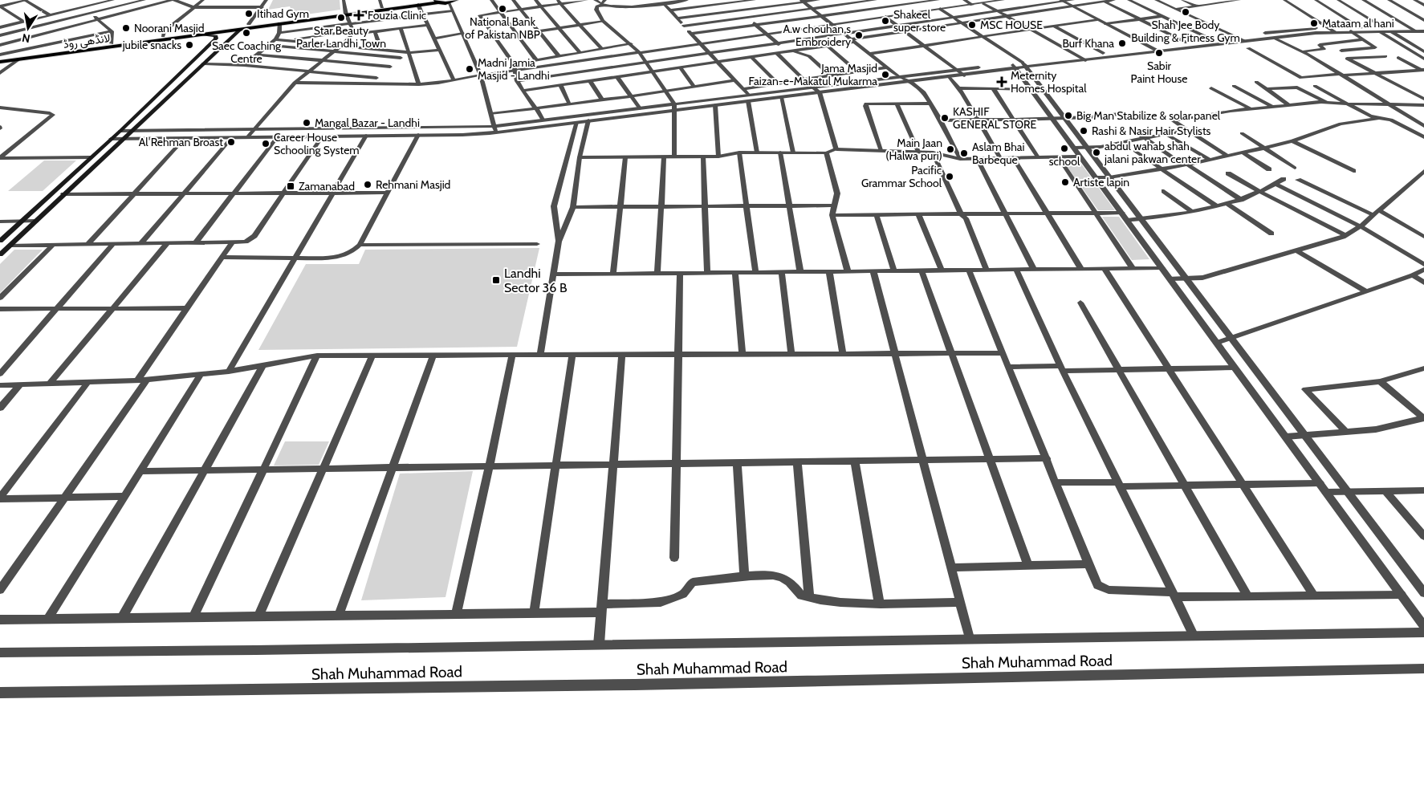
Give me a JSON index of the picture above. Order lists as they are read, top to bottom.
{
  "streets": {
    "main road": ["لانڈھی روڈ"],
    "street": ["Shah Muhammad Road"]
  },
  "places": {
    "other": [
      "National Bank of Pakistan NBP",
      "Shah Jee Body Building & Fitness Gym",
      "Itihad Gym",
      "Star Beauty Parler Landhi Town",
      "Shakeel super store",
      "Mataam al hani",
      "MSC HOUSE",
      "Noorani Masjid",
      "Saec Coaching Centre",
      "A.w chouhan,s Embroidery",
      "Burf Khana",
      "jubile snacks",
      "Sabir Paint House",
      "Madni Jamia Masjid - Landhi",
      "Jama Masjid Faizan-e-Makatul Mukarma",
      "Big Man Stabilize & solar panel",
      "KASHIF GENERAL STORE",
      "Mangal Bazar - Landhi",
      "Rashi & Nasir Hair Stylists",
      "Al Rehman Broast",
      "Career House Schooling System",
      "school",
      "Main Jaan (Halwa puri)",
      "abdul wahab shah jalani pakwan center",
      "Aslam Bhai Barbeque",
      "Pacific Grammar School",
      "Artiste lapin",
      "Rehmani Masjid"
    ],
    "health": ["Fouzia Clinic", "Meternity Homes Hospital"],
    "transit": ["Zamanabad", "Landhi Sector 36 B"]
  },
  "north": "bottom"
}
